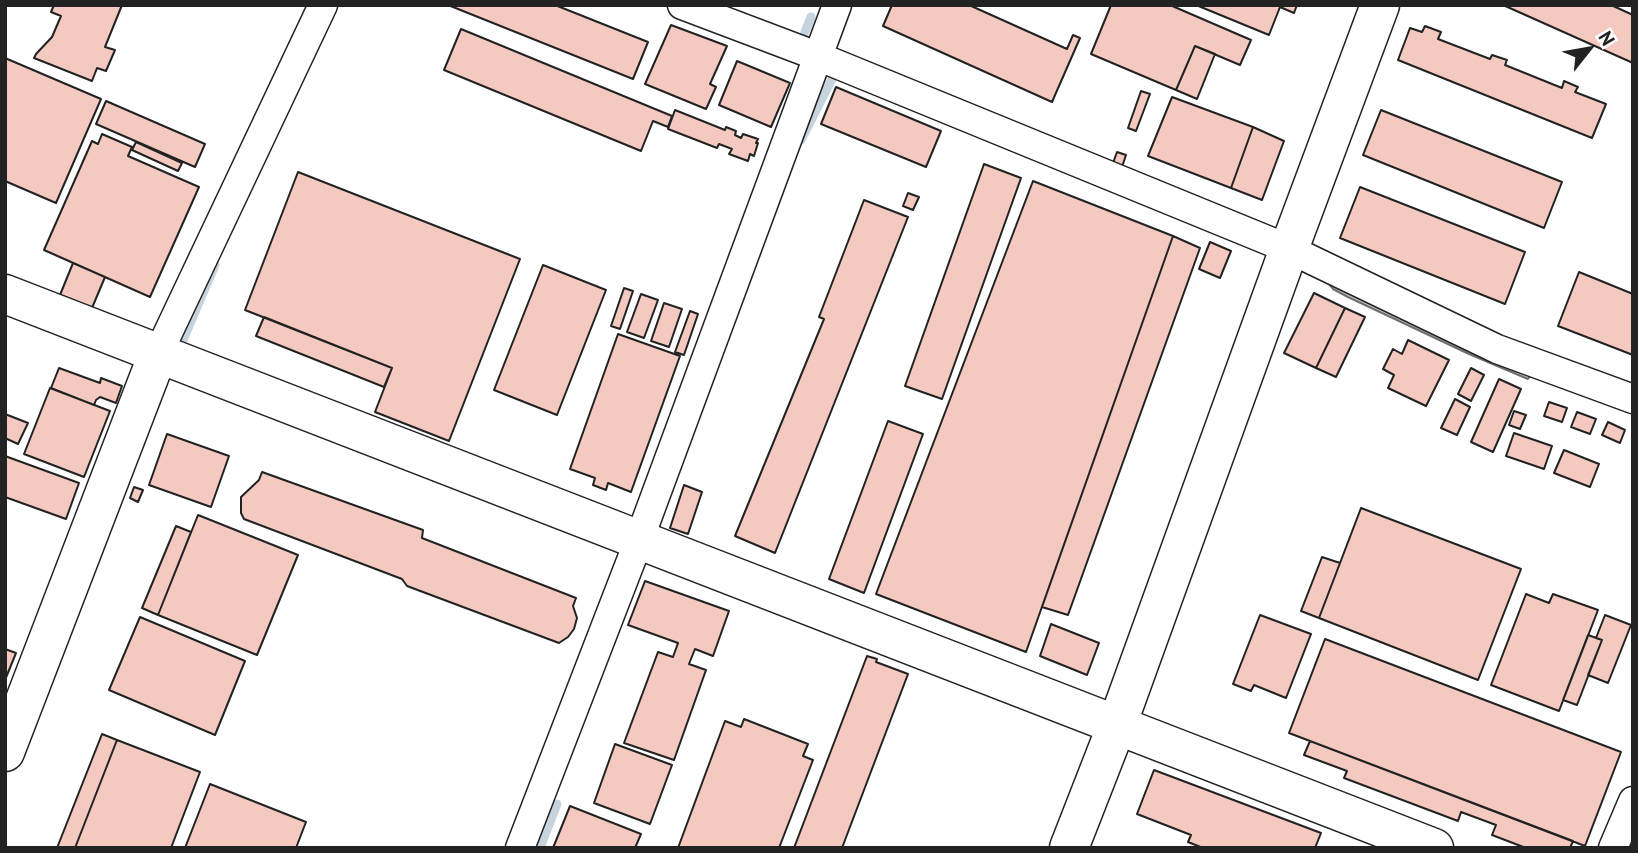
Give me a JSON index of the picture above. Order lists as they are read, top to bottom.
{
  "north": "top right"
}
